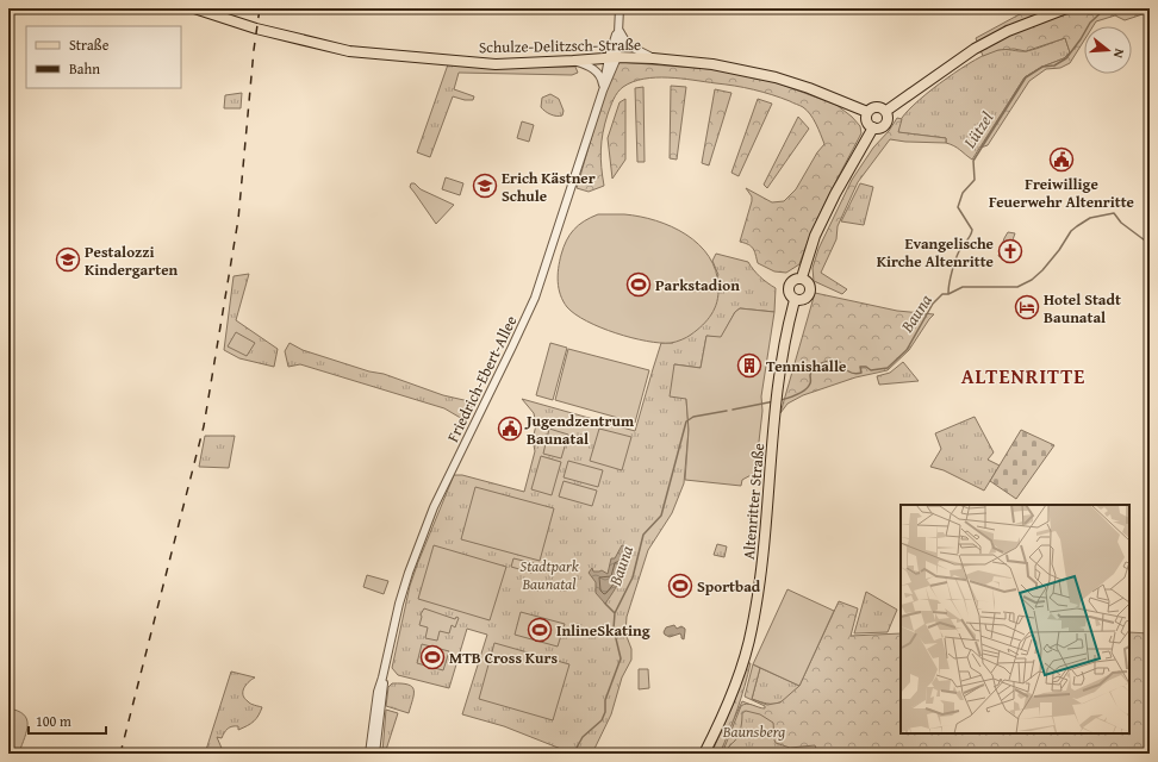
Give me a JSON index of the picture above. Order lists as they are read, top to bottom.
{
  "streets": {
    "main road": ["Schulze-Delitzsch-Straße", "Altenritter Straße"],
    "street": ["Friedrich-Ebert-Allee"]
  },
  "crossings": [
    ["Schulze-Delitzsch-Straße", "Friedrich-Ebert-Allee"]
  ],
  "districts": ["ALTENRITTE"],
  "water": ["Lützel", "Bauna"],
  "parks": ["Stadtpark Baunatal", "Baunsberg"],
  "places": {
    "public building": ["Freiwillige Feuerwehr Altenritte", "Jugendzentrum Baunatal"],
    "school or university": ["Erich Kästner Schule", "Pestalozzi Kindergarten"],
    "church": ["Evangelische Kirche Altenritte"],
    "sports": [
      "Parkstadion",
      "Sportbad",
      "InlineSkating",
      "MTB Cross Kurs"
    ],
    "hotel": ["Hotel Stadt Baunatal"],
    "building": ["Tennishalle"]
  },
  "legend": ["Straße", "Bahn"],
  "scale_bar": "100 m",
  "north": "right"
}
